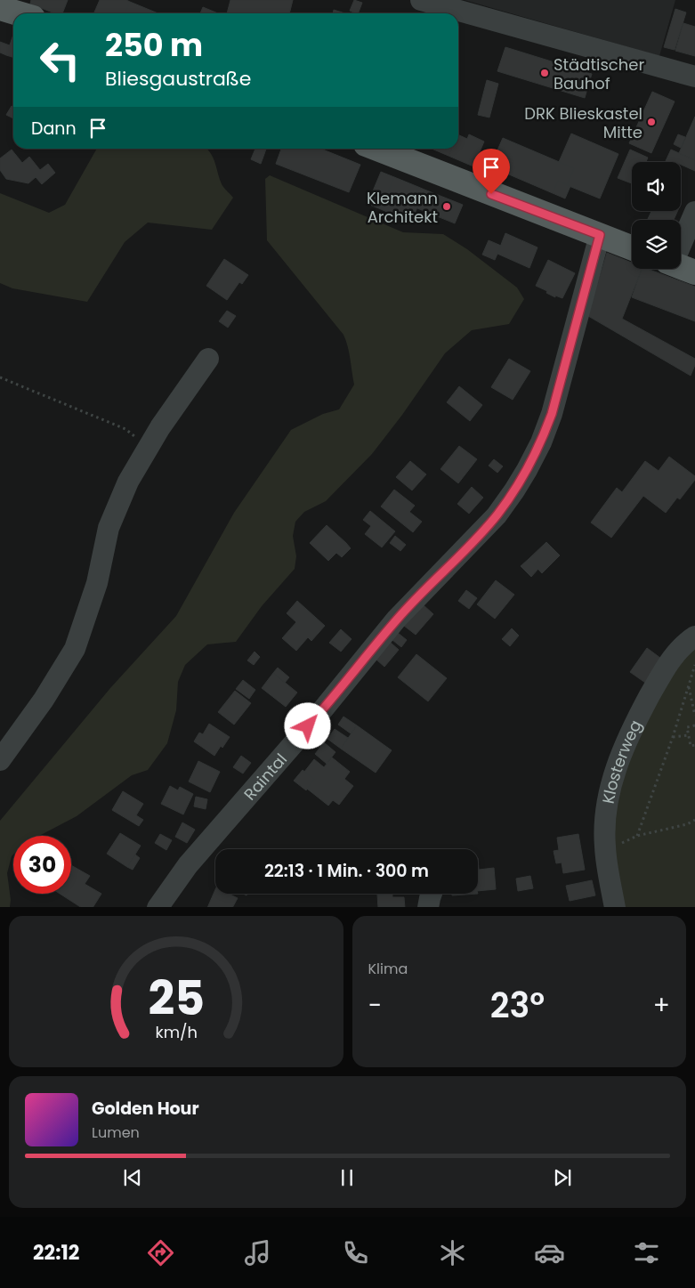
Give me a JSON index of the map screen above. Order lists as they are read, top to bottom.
{
  "streets": {
    "street": ["Klosterweg", "Raintal"]
  },
  "places": ["Städtischer Bauhof", "DRK Blieskastel Mitte", "Klemann Architekt"],
  "page": {
    "turn": ["250 m", "Bliesgaustraße"],
    "then": "Dann",
    "limit": "30",
    "trip": "22:13 · 1 Min. · 300 m",
    "tile": "Klima",
    "heat": ["−", "23°", "+"],
    "song": ["Golden Hour", "Lumen"],
    "tabs": "22:12",
    "gauge": ["25", "km/h"]
  }
}
